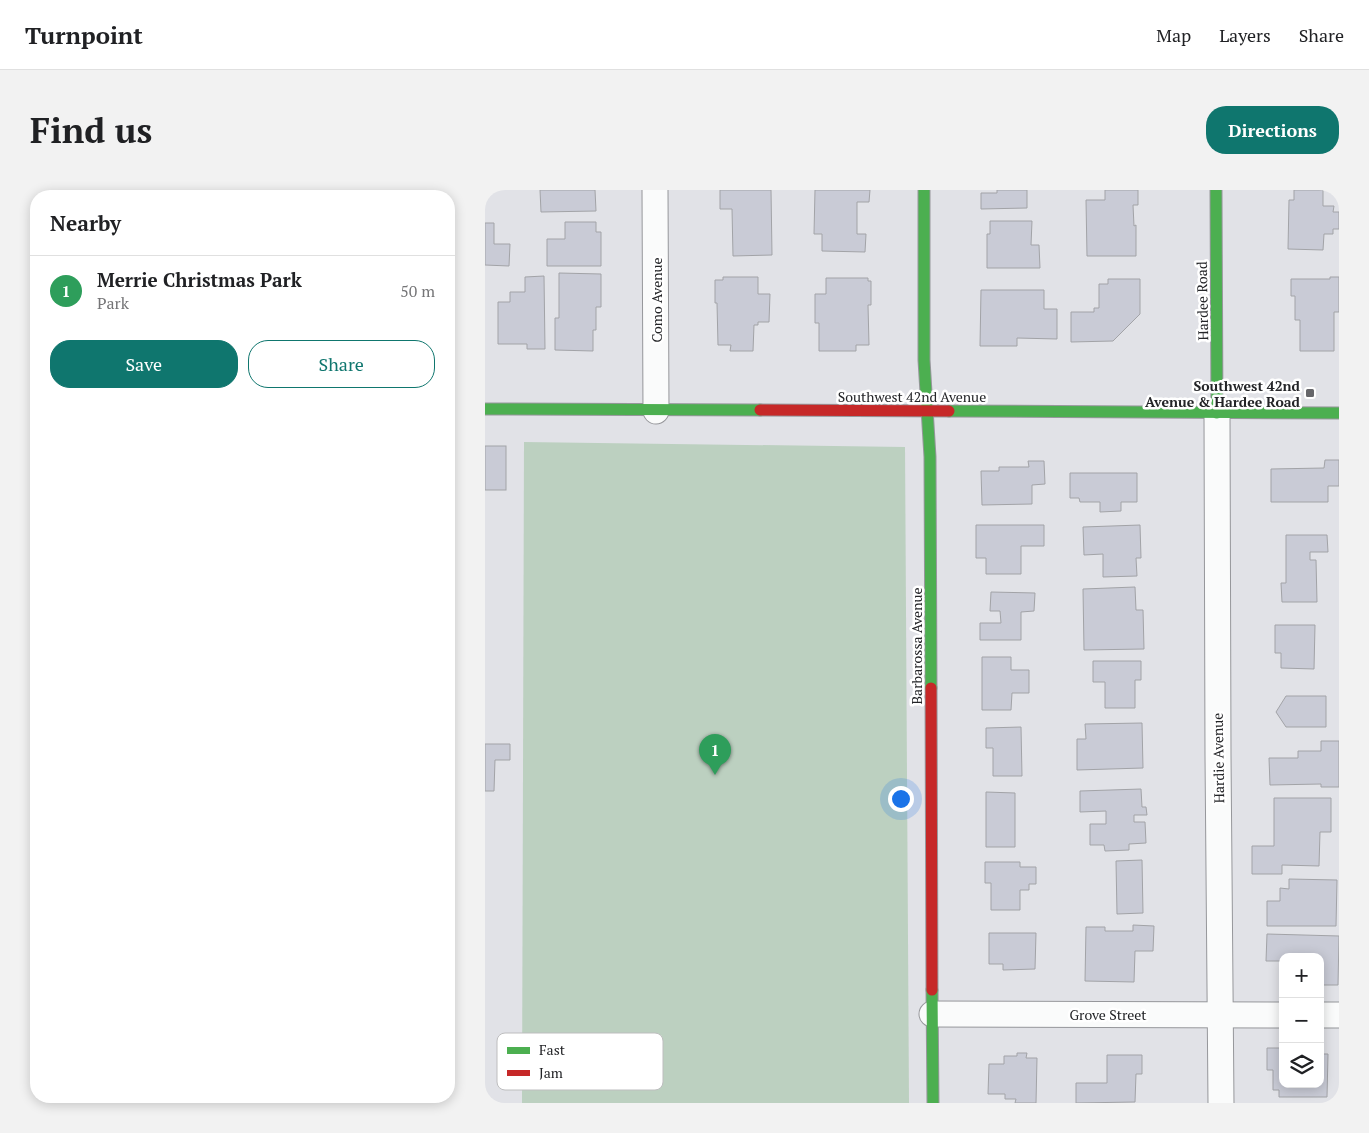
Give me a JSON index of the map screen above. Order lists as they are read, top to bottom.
{
  "streets": {
    "street": [
      "Como Avenue",
      "Hardee Road",
      "Southwest 42nd Avenue",
      "Barbarossa Avenue",
      "Hardie Avenue",
      "Grove Street"
    ]
  },
  "crossings": [
    ["Como Avenue", "Southwest 42nd Avenue"],
    ["Hardee Road", "Southwest 42nd Avenue"],
    ["Hardee Road", "Hardie Avenue"],
    ["Southwest 42nd Avenue", "Barbarossa Avenue"],
    ["Southwest 42nd Avenue", "Hardie Avenue"],
    ["Barbarossa Avenue", "Grove Street"],
    ["Hardie Avenue", "Grove Street"]
  ],
  "places": {
    "transit": ["Southwest 42nd Avenue & Hardee Road"]
  },
  "legend": ["Fast", "Jam"],
  "page": {
    "header": "Turnpoint",
    "nav": ["Map", "Layers", "Share"],
    "buttons": [
      "Directions",
      ["Save", "Share"]
    ],
    "title": "Find us",
    "heading": "Nearby",
    "list": [
      {
        "mark": "1",
        "name": "Merrie Christmas Park",
        "note": "Park",
        "value": "50 m"
      }
    ],
    "pins": "1",
    "map_buttons": ["+", "−"]
  }
}
